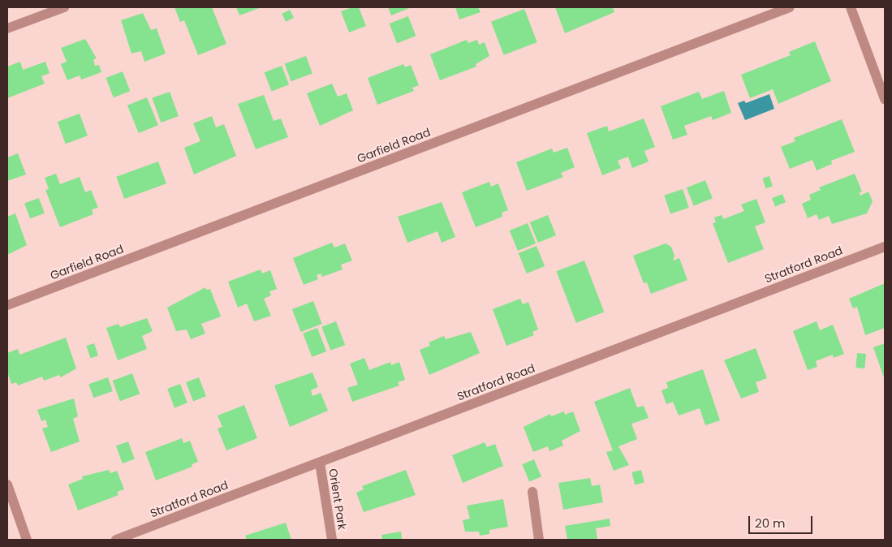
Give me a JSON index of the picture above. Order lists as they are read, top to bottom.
{
  "streets": {
    "street": ["Garfield Road", "Stratford Road", "Orient Park"]
  },
  "crossings": [
    ["Stratford Road", "Orient Park"]
  ],
  "scale_bar": "20 m"
}
